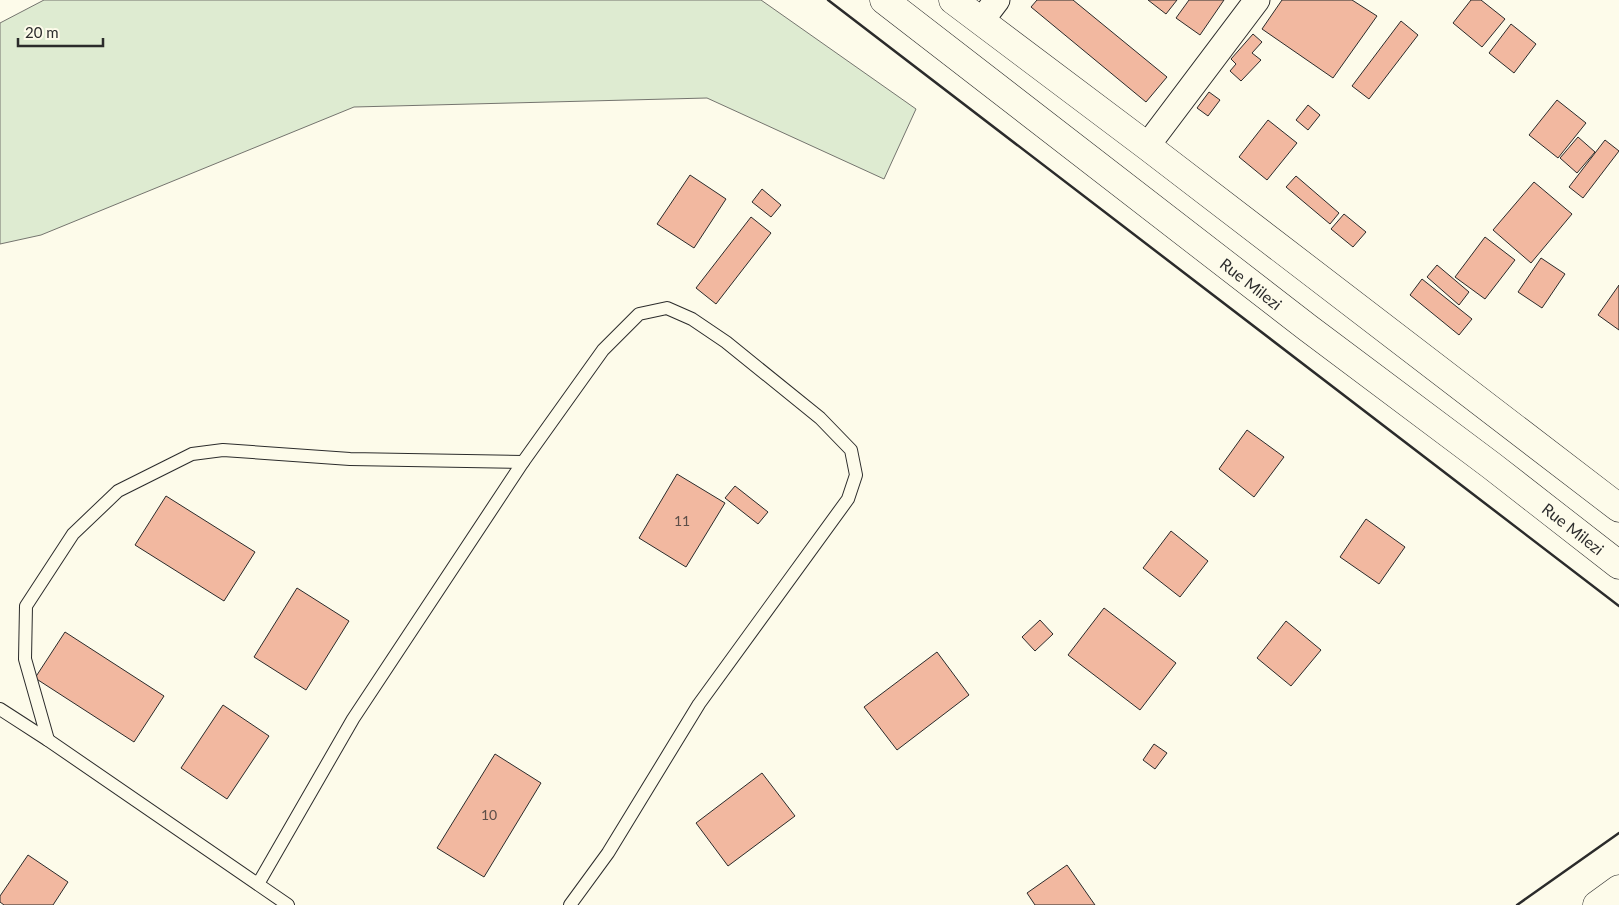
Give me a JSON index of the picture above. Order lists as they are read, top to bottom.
{
  "streets": {
    "street": ["Rue Milezi"]
  },
  "house_numbers": ["11", "10"],
  "scale_bar": "20 m"
}
